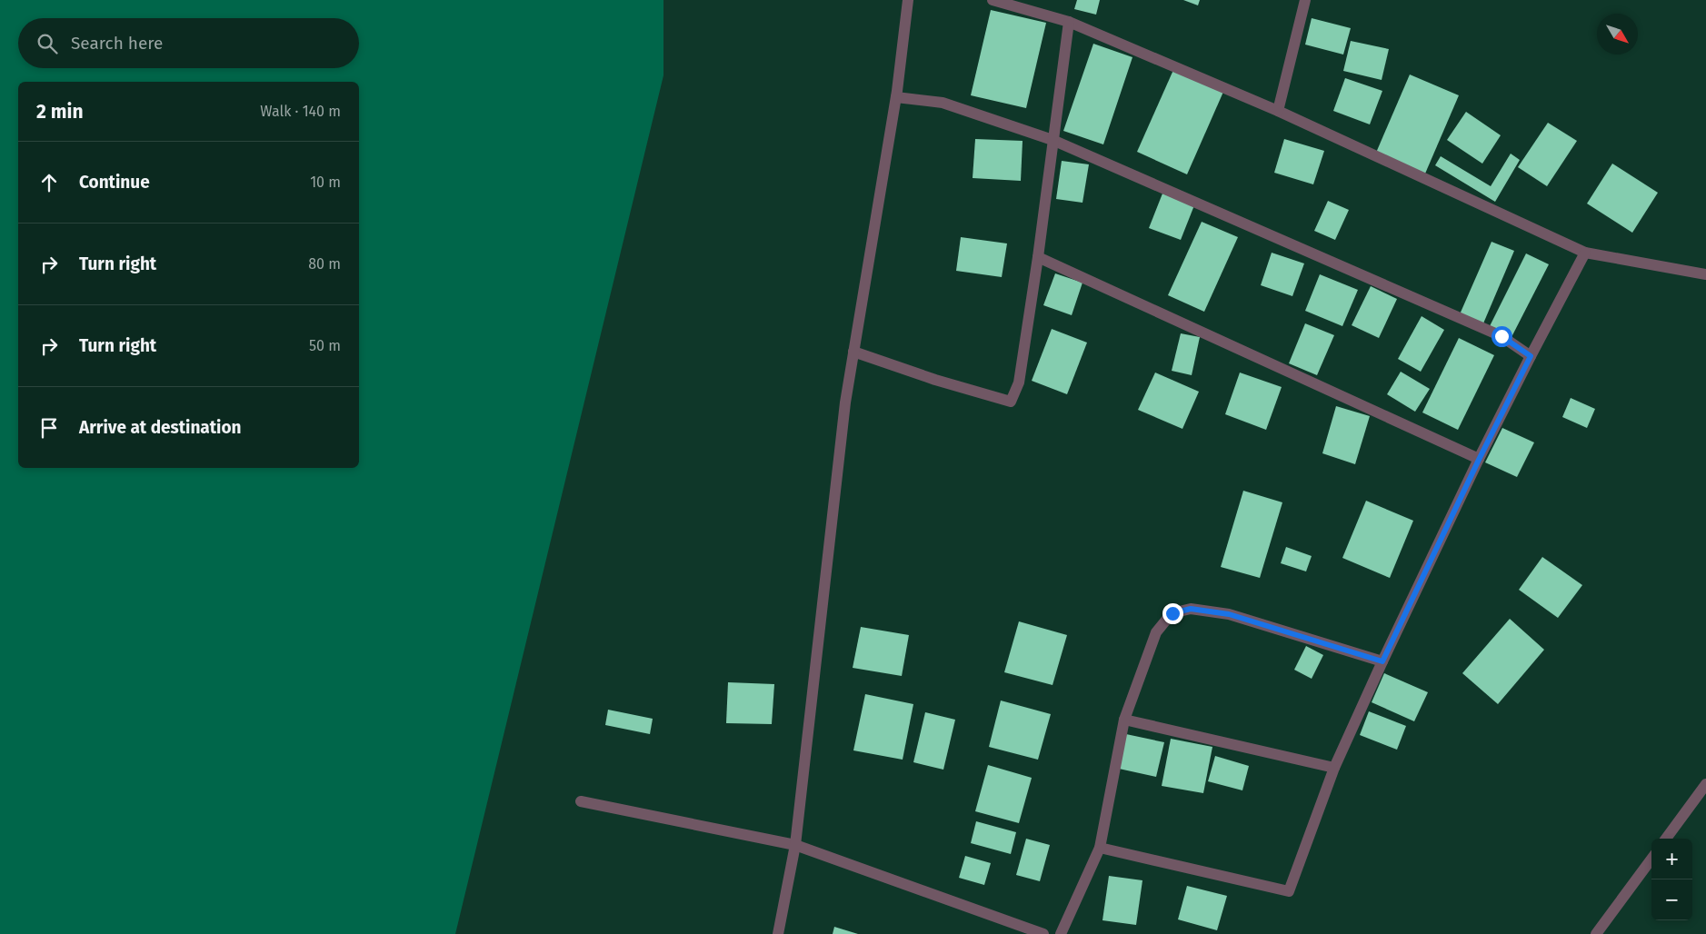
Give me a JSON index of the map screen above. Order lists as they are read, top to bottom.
{
  "north": "bottom right",
  "page": {
    "search": "Search here",
    "heading": ["2 min", "Walk · 140 m"],
    "list": [
      ["Continue", "10 m"],
      ["Turn right", "80 m"],
      ["Turn right", "50 m"],
      "Arrive at destination"
    ],
    "map_buttons": ["+", "−"]
  }
}
